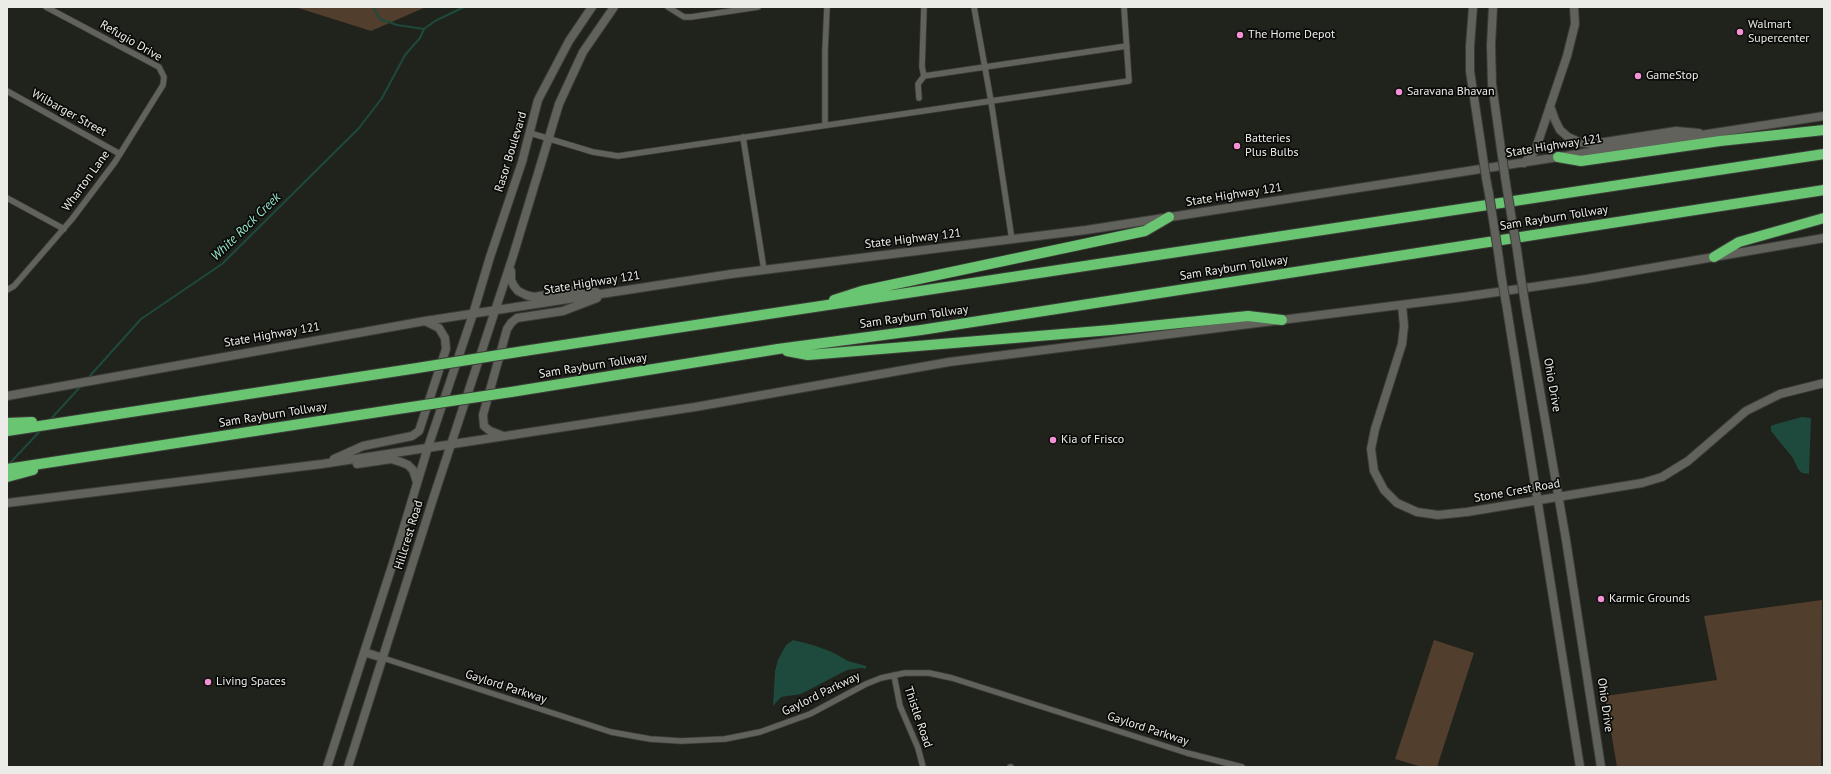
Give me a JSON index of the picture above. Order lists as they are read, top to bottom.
{
  "streets": {
    "highway": ["Sam Rayburn Tollway"],
    "main road": [
      "State Highway 121",
      "Rasor Boulevard",
      "Ohio Drive",
      "Stone Crest Road",
      "Hillcrest Road"
    ],
    "street": [
      "Refugio Drive",
      "Wilbarger Street",
      "Wharton Lane",
      "Gaylord Parkway",
      "Thistle Road"
    ]
  },
  "crossings": [
    ["Refugio Drive", "Wharton Lane"],
    ["Wilbarger Street", "Wharton Lane"],
    ["State Highway 121", "Rasor Boulevard"],
    ["State Highway 121", "Hillcrest Road"],
    ["Rasor Boulevard", "Hillcrest Road"],
    ["Ohio Drive", "Stone Crest Road"],
    ["Hillcrest Road", "Gaylord Parkway"],
    ["Gaylord Parkway", "Thistle Road"]
  ],
  "water": ["White Rock Creek"],
  "places": [
    "Walmart Supercenter",
    "The Home Depot",
    "GameStop",
    "Saravana Bhavan",
    "Batteries Plus Bulbs",
    "Kia of Frisco",
    "Karmic Grounds",
    "Living Spaces"
  ]
}
